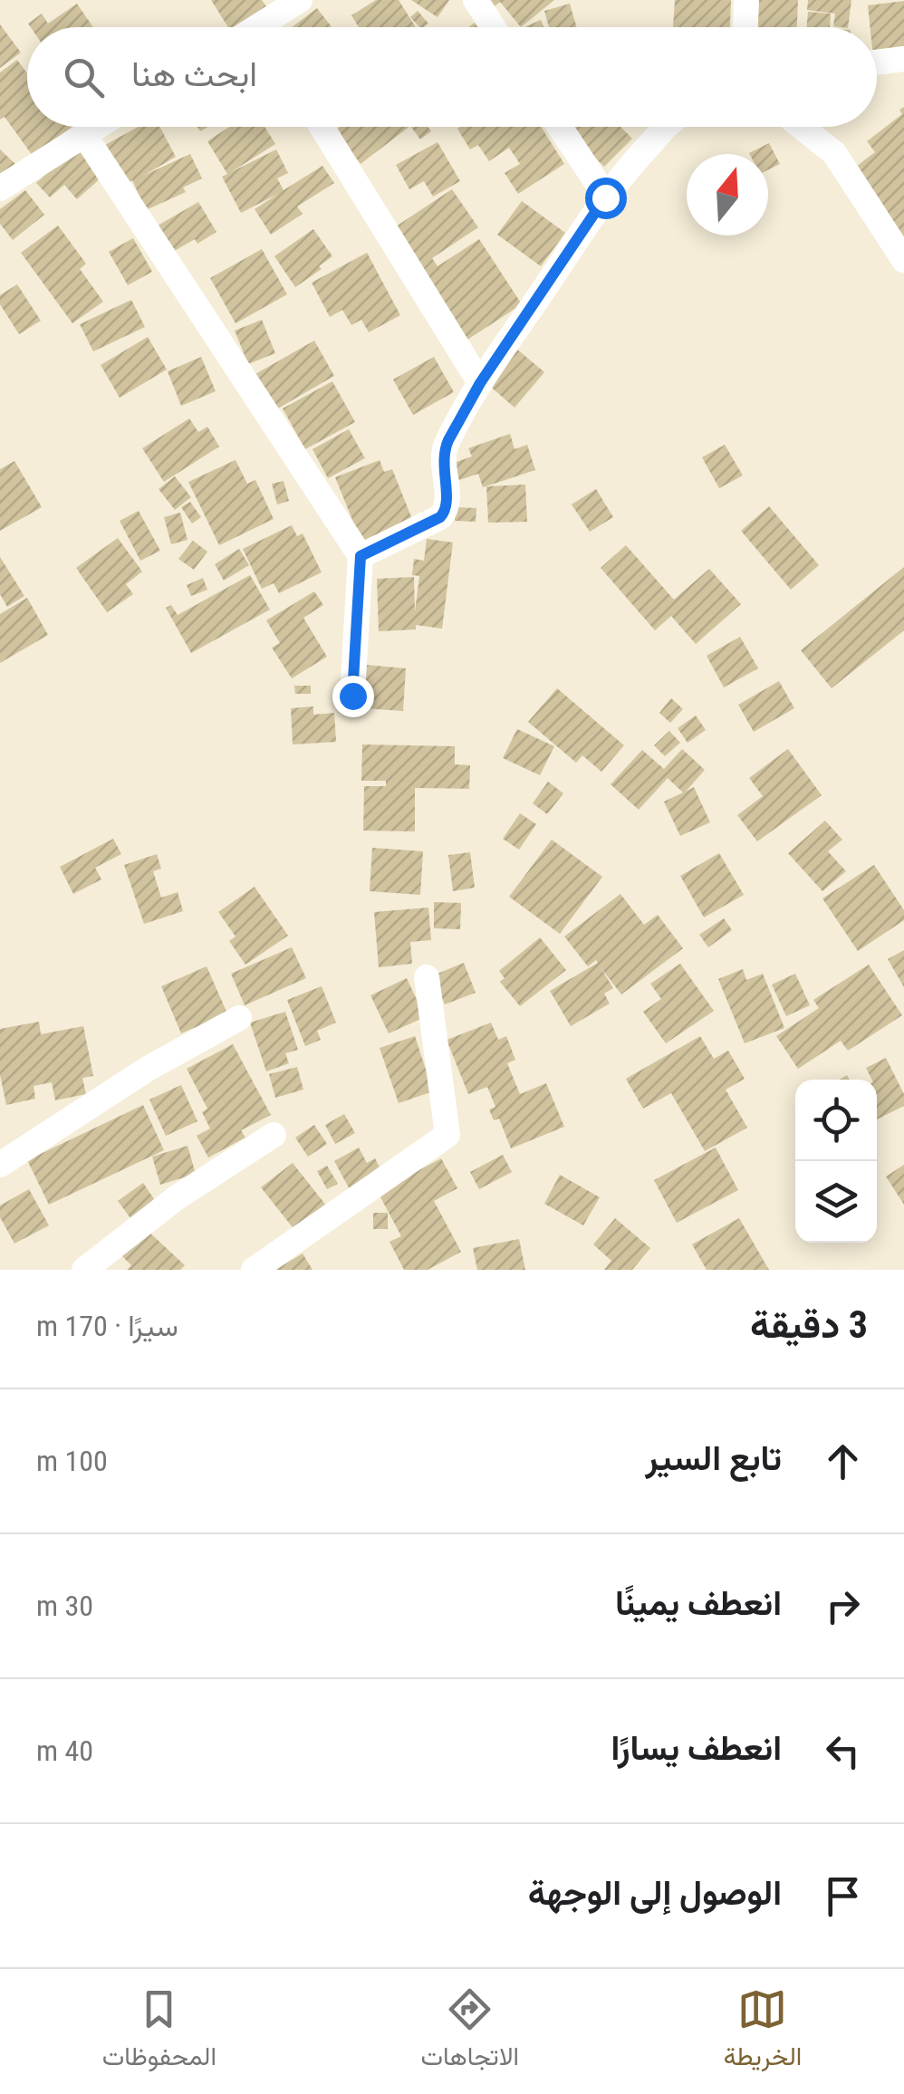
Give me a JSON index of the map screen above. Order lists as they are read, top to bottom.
{
  "north": "top",
  "page": {
    "search": "ابحث هنا",
    "heading": ["3 دقيقة", "سيرًا · 170 m"],
    "list": [
      ["تابع السير", "100 m"],
      ["انعطف يمينًا", "30 m"],
      ["انعطف يسارًا", "40 m"],
      "الوصول إلى الوجهة"
    ],
    "nav": ["الخريطة", "الاتجاهات", "المحفوظات"]
  }
}
